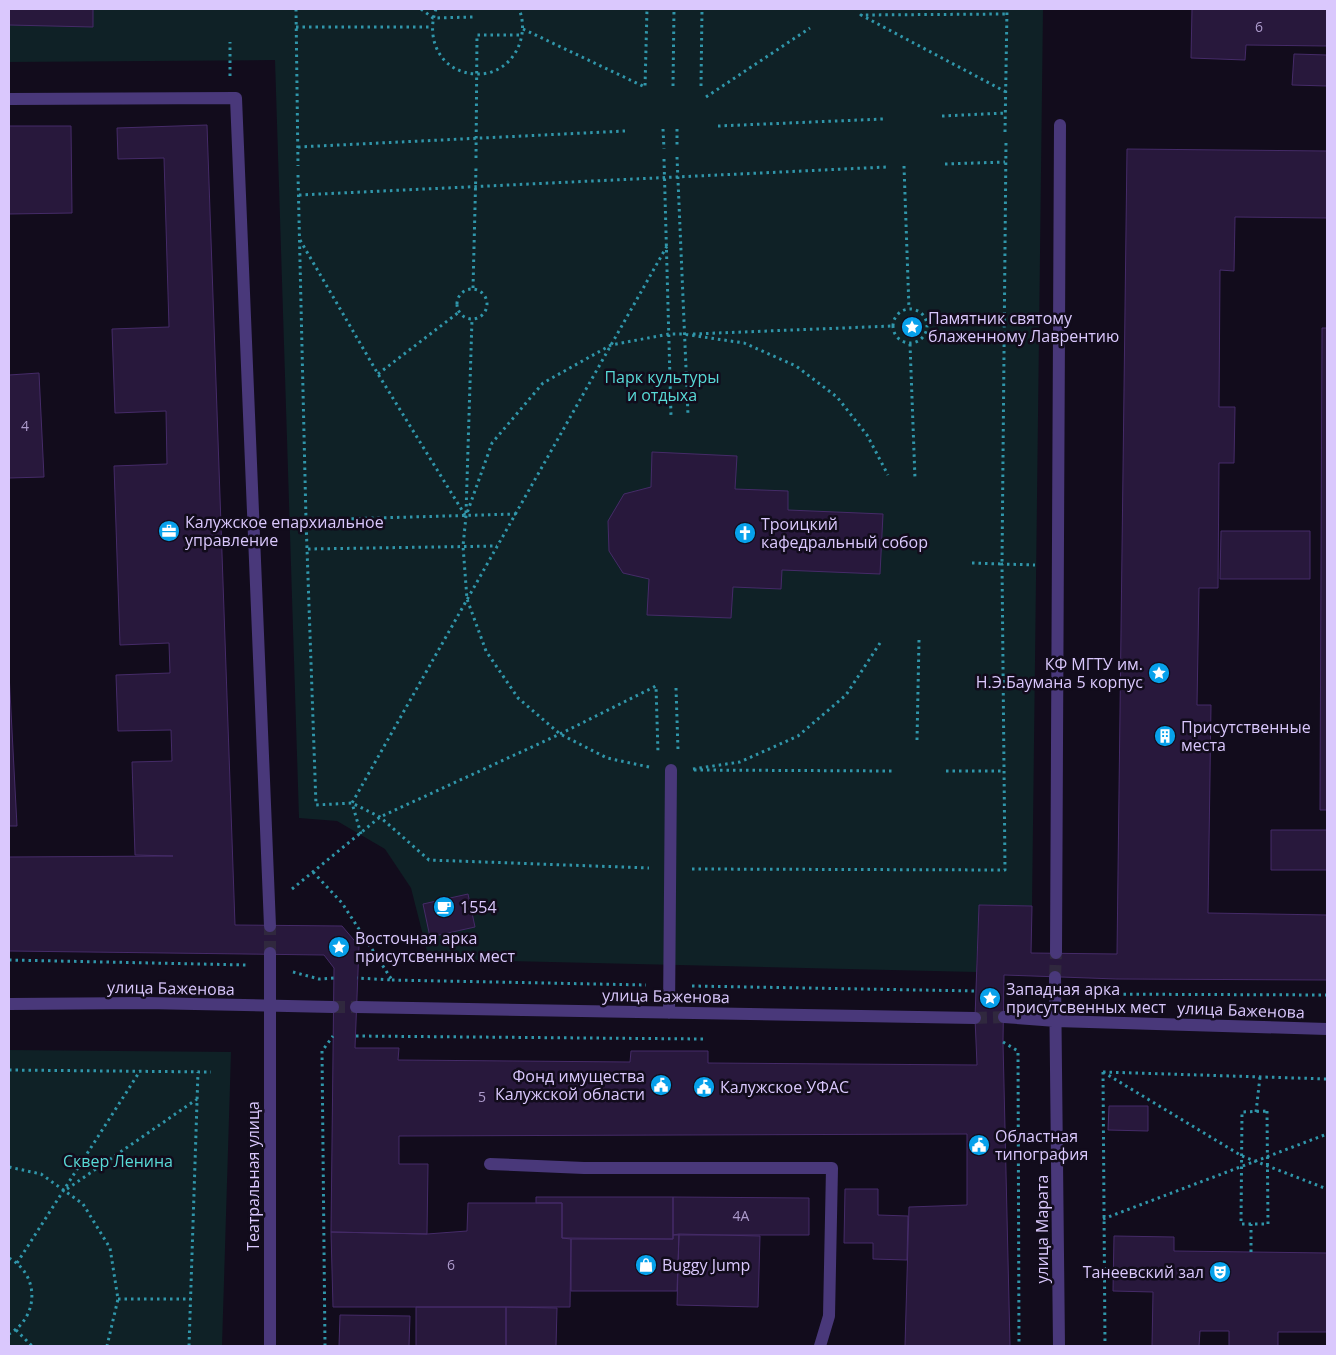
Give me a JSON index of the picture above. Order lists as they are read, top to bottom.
{
  "streets": {
    "street": ["улица Баженова", "Театральная улица", "улица Марата"]
  },
  "crossings": [
    ["улица Баженова", "Театральная улица"],
    ["улица Баженова", "улица Марата"]
  ],
  "parks": ["Парк культуры и отдыха", "Сквер Ленина"],
  "places": {
    "place": [
      "Памятник святому блаженному Лаврентию",
      "КФ МГТУ им. Н.Э.Баумана 5 корпус",
      "Восточная арка присутсвенных мест",
      "Западная арка присутсвенных мест"
    ],
    "office": ["Калужское епархиальное управление"],
    "church": ["Троицкий кафедральный собор"],
    "building": ["Присутственные места"],
    "cafe": ["1554"],
    "public building": ["Фонд имущества Калужской области", "Калужское УФАС", "Областная типография"],
    "shop": ["Buggy Jump"],
    "theatre": ["Танеевский зал"]
  },
  "house_numbers": [
    "6",
    "4",
    "5",
    "4А",
    "6"
  ]
}
